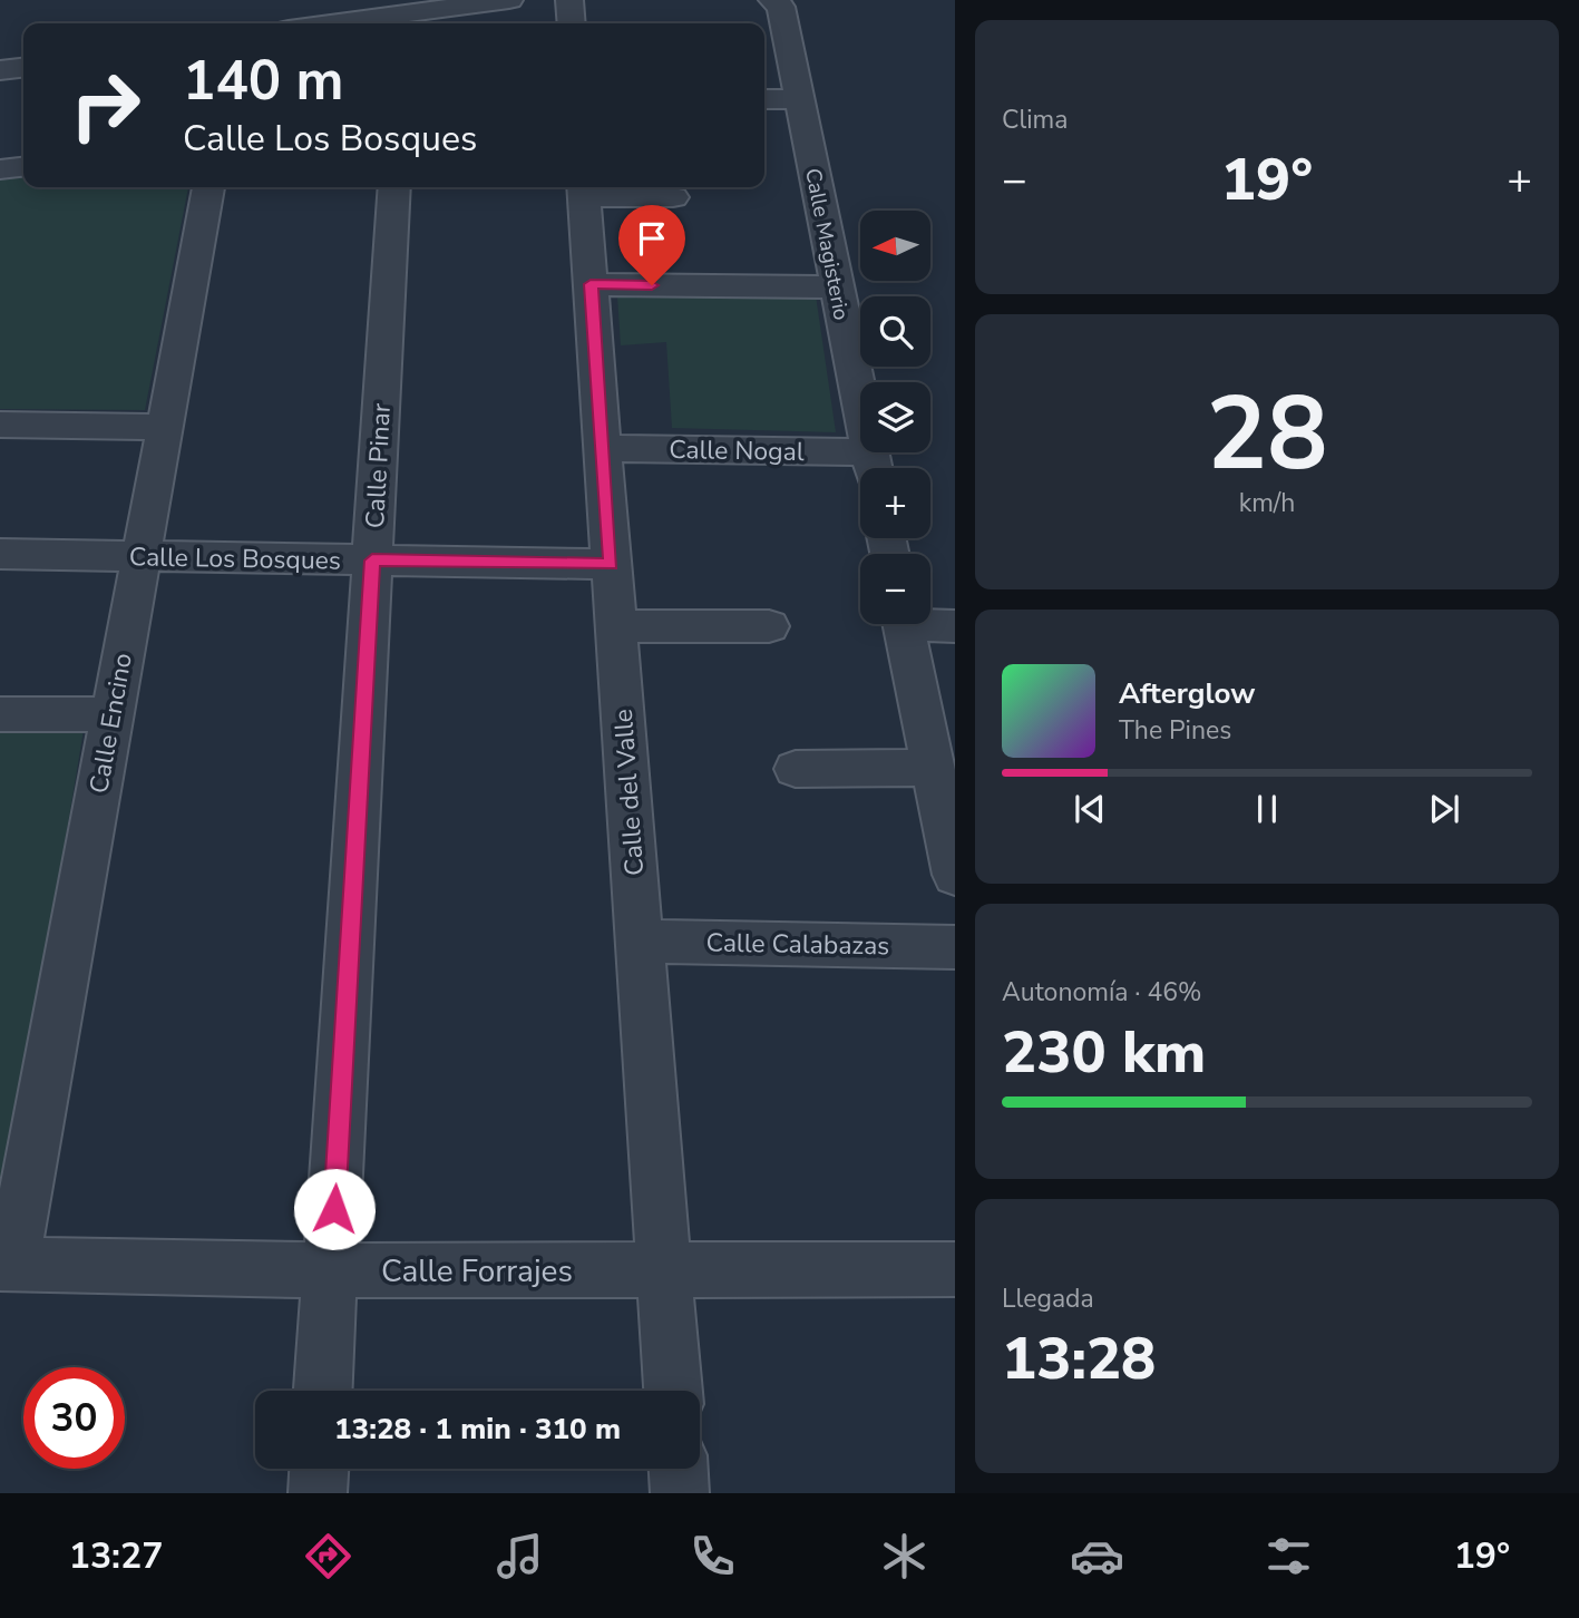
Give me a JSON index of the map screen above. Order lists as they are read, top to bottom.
{
  "streets": {
    "street": [
      "Calle Magisterio",
      "Calle Nogal",
      "Calle Pinar",
      "Calle Los Bosques",
      "Calle Encino",
      "Calle del Valle",
      "Calle Calabazas",
      "Calle Forrajes"
    ]
  },
  "crossings": [
    ["Calle Magisterio", "Calle Nogal"],
    ["Calle Nogal", "Calle del Valle"],
    ["Calle Pinar", "Calle Los Bosques"],
    ["Calle Pinar", "Calle Forrajes"],
    ["Calle Los Bosques", "Calle Encino"],
    ["Calle Los Bosques", "Calle del Valle"],
    ["Calle Encino", "Calle Forrajes"],
    ["Calle del Valle", "Calle Calabazas"],
    ["Calle del Valle", "Calle Forrajes"]
  ],
  "north": "left",
  "page": {
    "tile": [
      "Clima",
      ["28", "km/h"],
      ["Autonomía · 46%", "230 km"],
      ["Llegada", "13:28"]
    ],
    "turn": ["140 m", "Calle Los Bosques"],
    "heat": ["−", "19°", "+"],
    "map_buttons": ["+", "−"],
    "song": ["Afterglow", "The Pines"],
    "limit": "30",
    "trip": "13:28 · 1 min · 310 m",
    "tabs": ["13:27", "19°"]
  }
}
